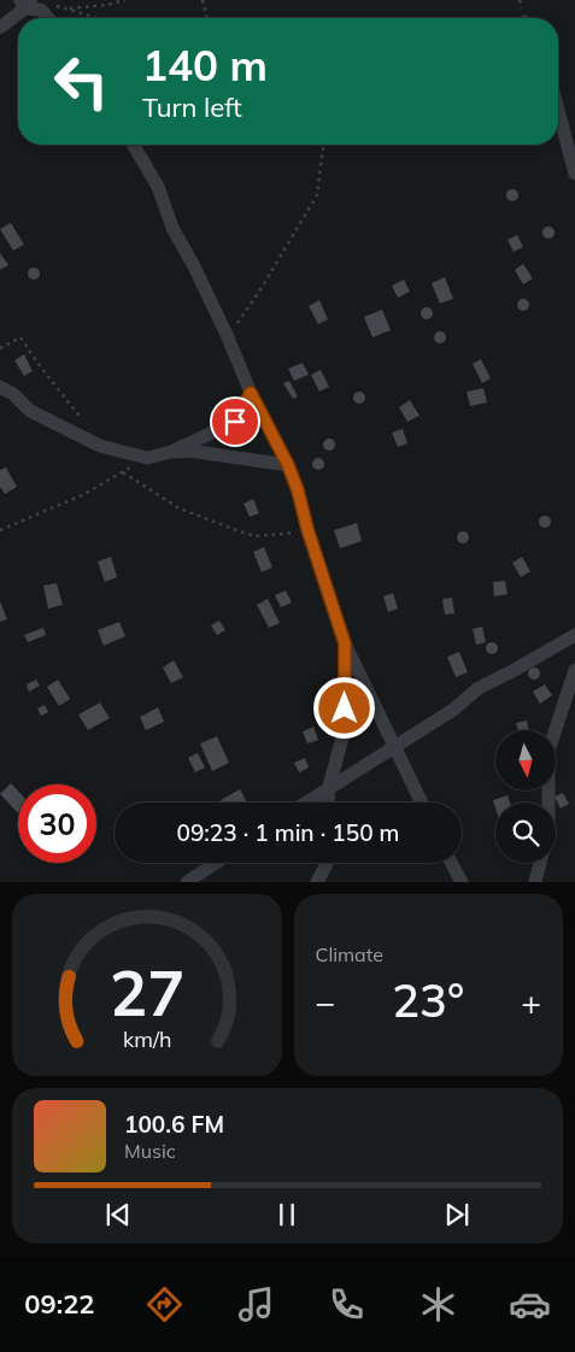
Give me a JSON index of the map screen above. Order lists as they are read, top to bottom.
{
  "north": "bottom",
  "page": {
    "turn": ["140 m", "Turn left"],
    "limit": "30",
    "trip": "09:23 · 1 min · 150 m",
    "tile": "Climate",
    "heat": ["−", "23°", "+"],
    "song": ["100.6 FM", "Music"],
    "tabs": "09:22",
    "gauge": ["27", "km/h"]
  }
}
